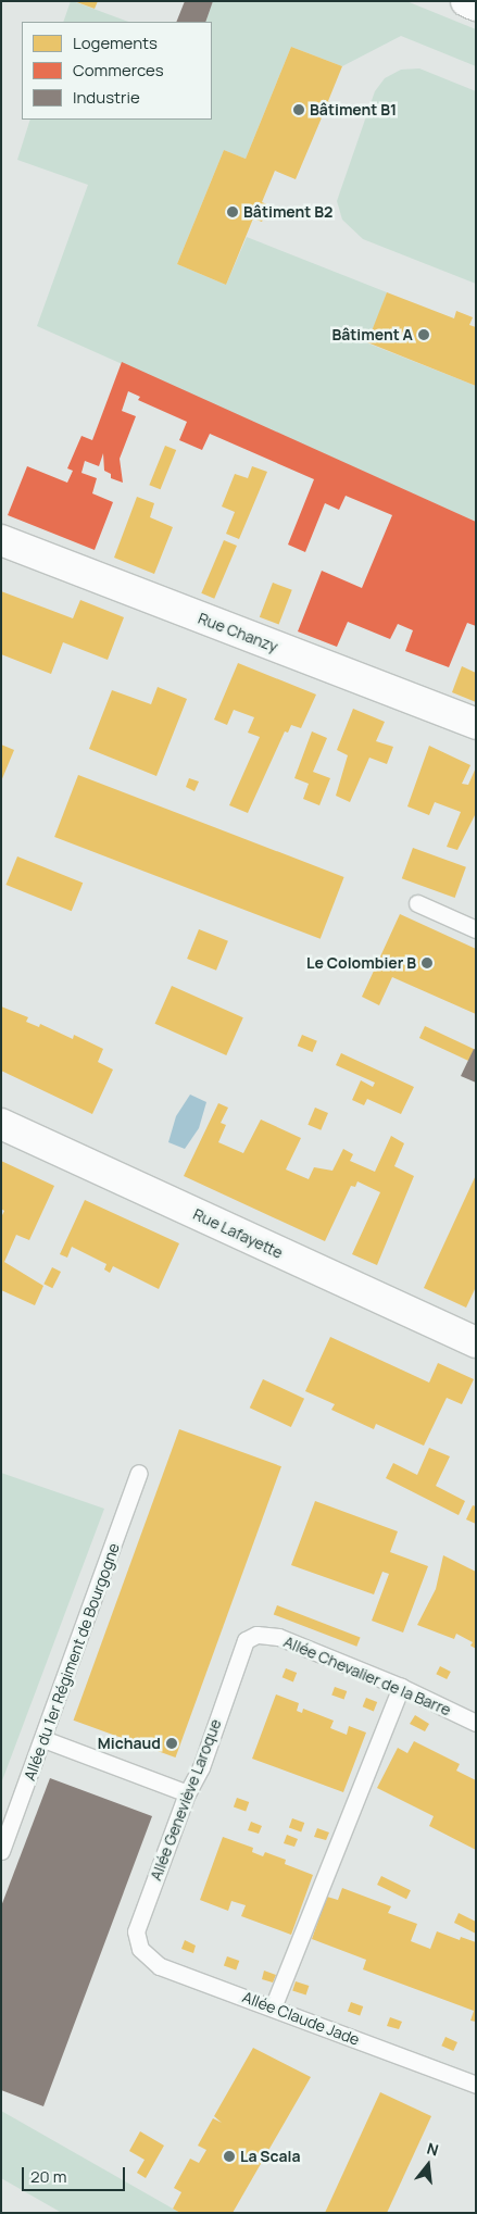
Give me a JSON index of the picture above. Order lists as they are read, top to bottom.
{
  "streets": {
    "street": ["Rue Chanzy", "Rue Lafayette"],
    "lane": [
      "Allée du 1er Régiment de Bourgogne",
      "Allée Chevalier de la Barre",
      "Allée Geneviève Laroque",
      "Allée Claude Jade"
    ]
  },
  "crossings": [
    ["Allée Chevalier de la Barre", "Allée Geneviève Laroque"],
    ["Allée Geneviève Laroque", "Allée Claude Jade"]
  ],
  "places": [
    "Bâtiment B1",
    "Bâtiment B2",
    "Bâtiment A",
    "Le Colombier B",
    "Michaud",
    "La Scala"
  ],
  "legend": ["Logements", "Commerces", "Industrie"],
  "scale_bar": "20 m",
  "north": "top"
}
